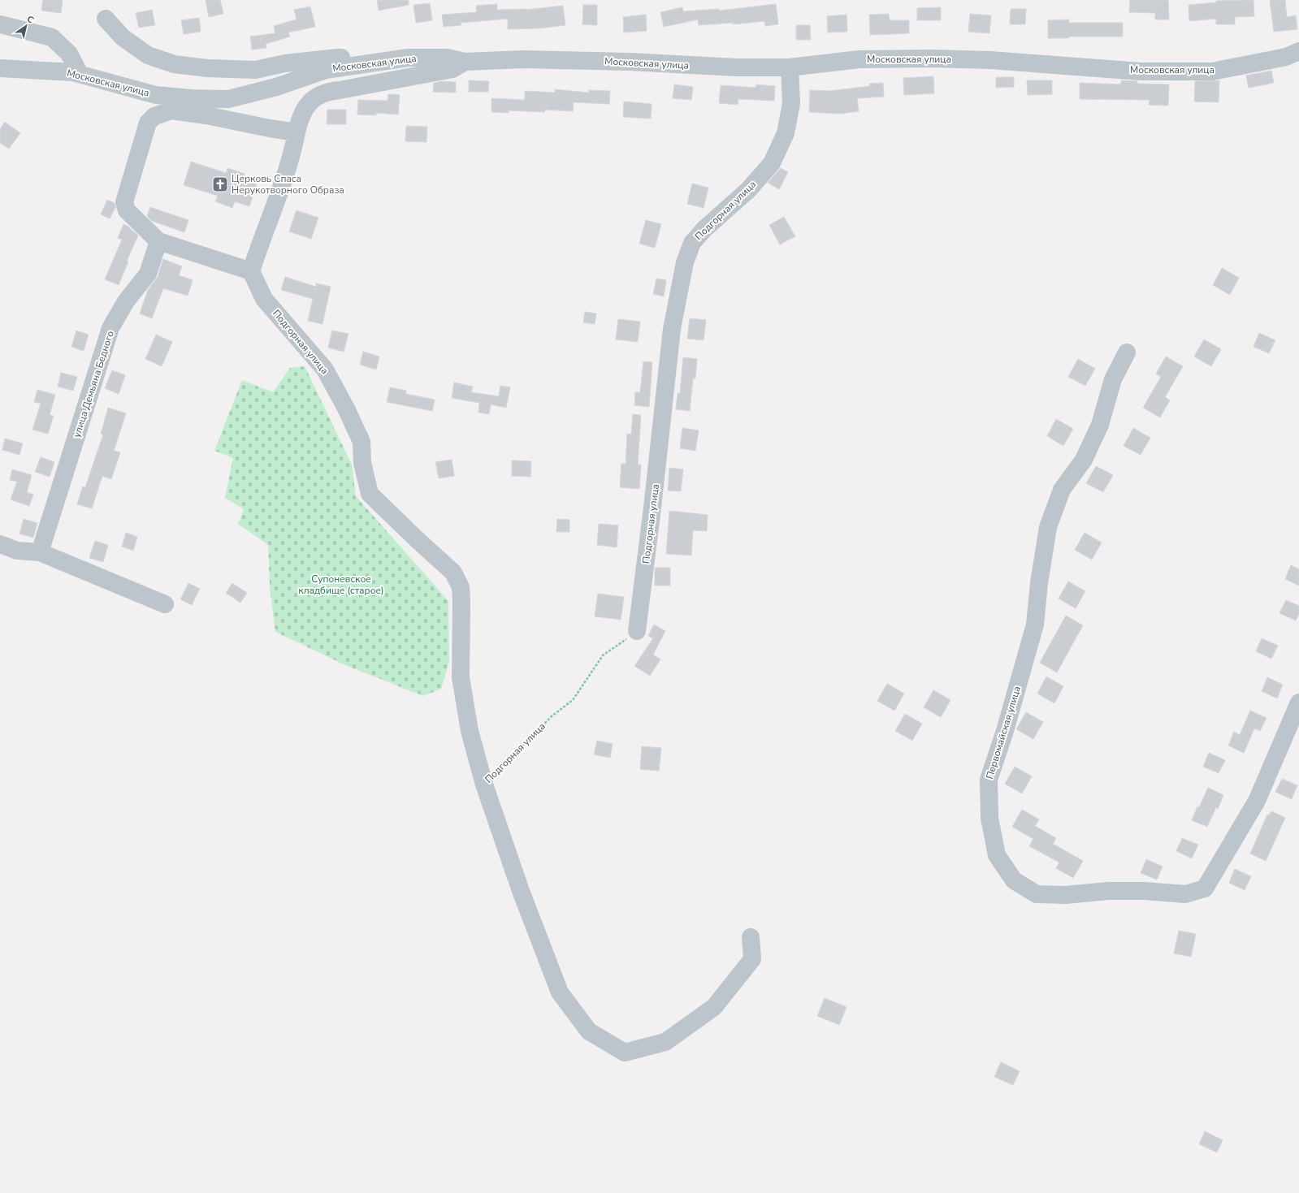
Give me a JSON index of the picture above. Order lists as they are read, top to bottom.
{
  "streets": {
    "street": [
      "Московская улица",
      "Подгорная улица",
      "улица Демьяна Бедного",
      "Первомайская улица"
    ]
  },
  "crossings": [
    ["Московская улица", "Подгорная улица"]
  ],
  "parks": ["Супоневское кладбище (старое)"],
  "places": {
    "church": ["Церковь Спаса Нерукотворного Образа"]
  },
  "north": "top right"
}
